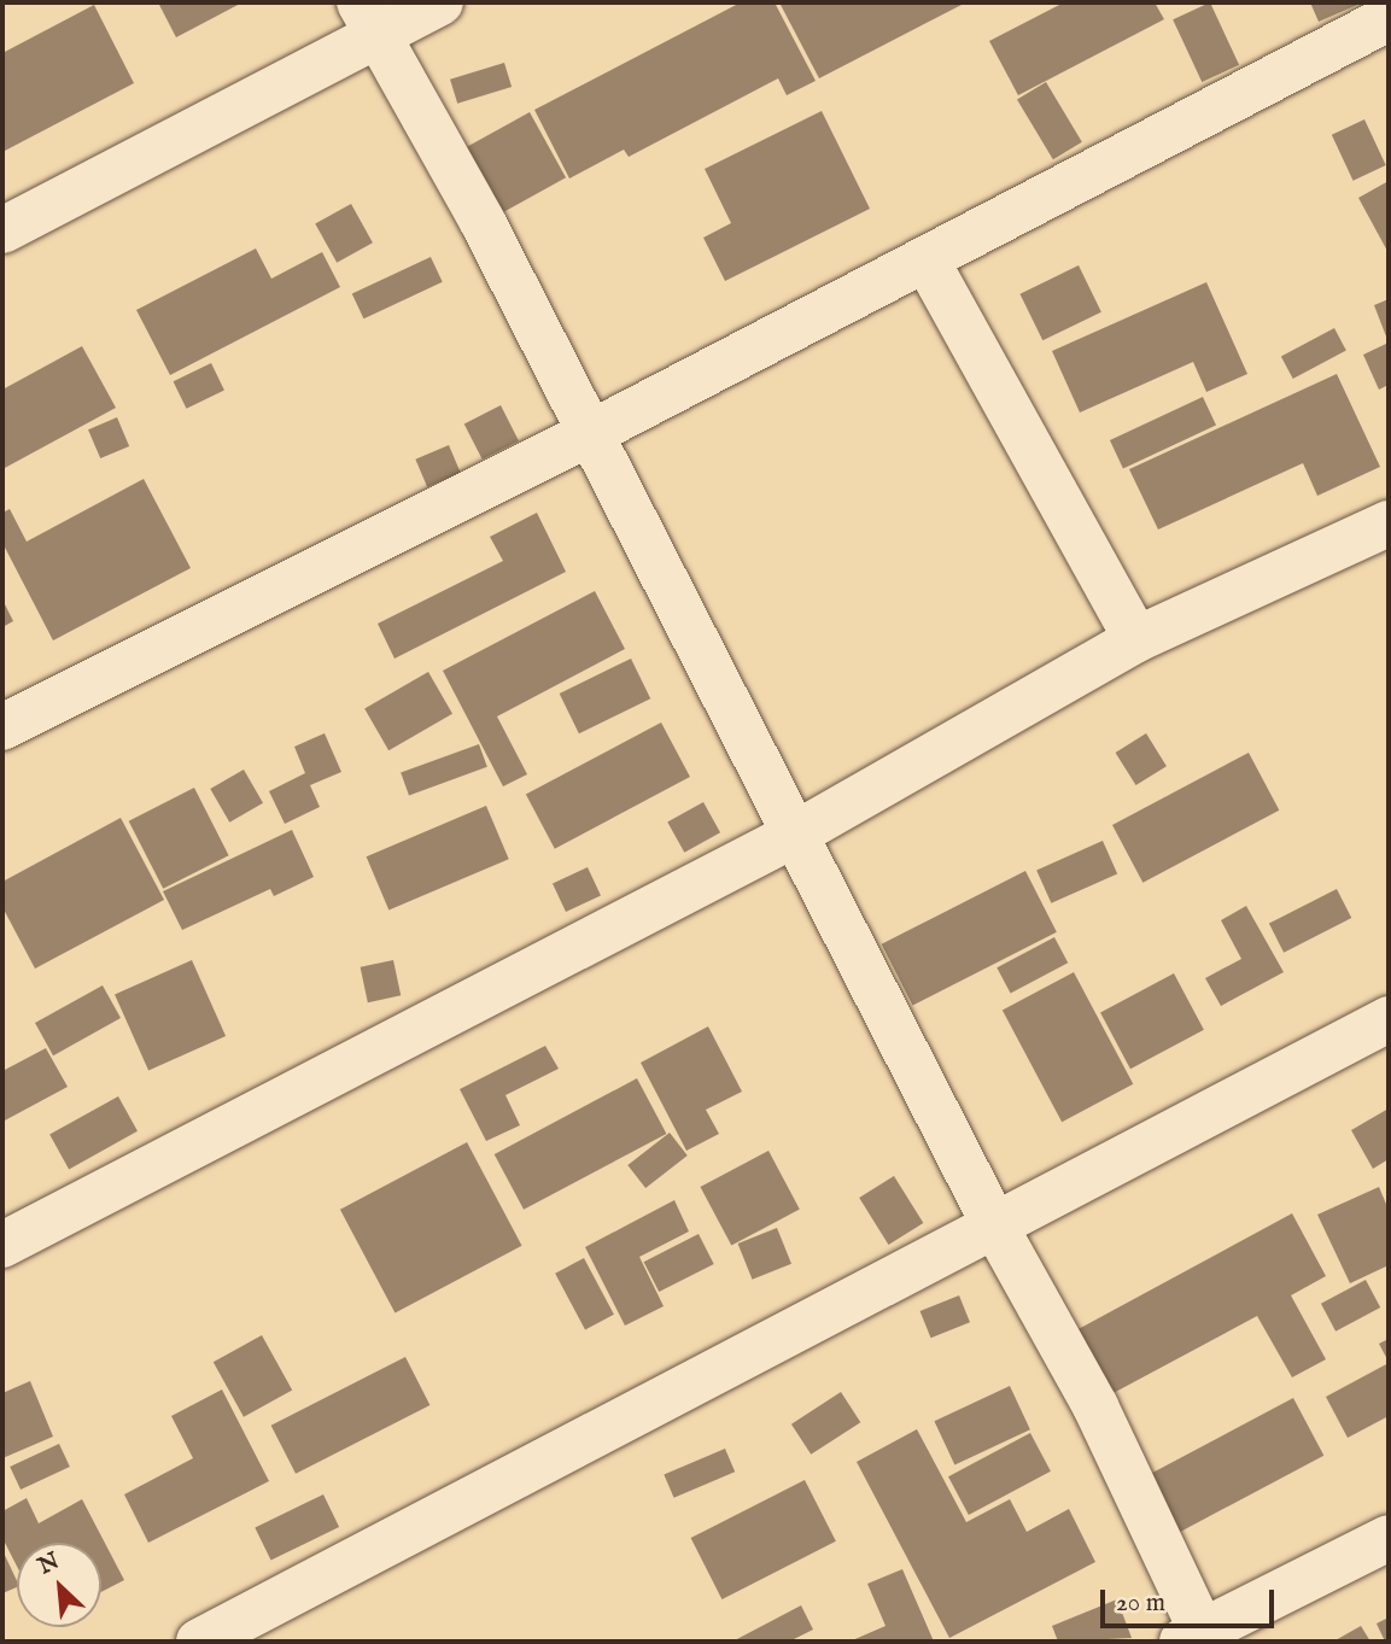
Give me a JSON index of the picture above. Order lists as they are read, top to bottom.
{
  "scale_bar": "20 m",
  "north": "top left"
}
